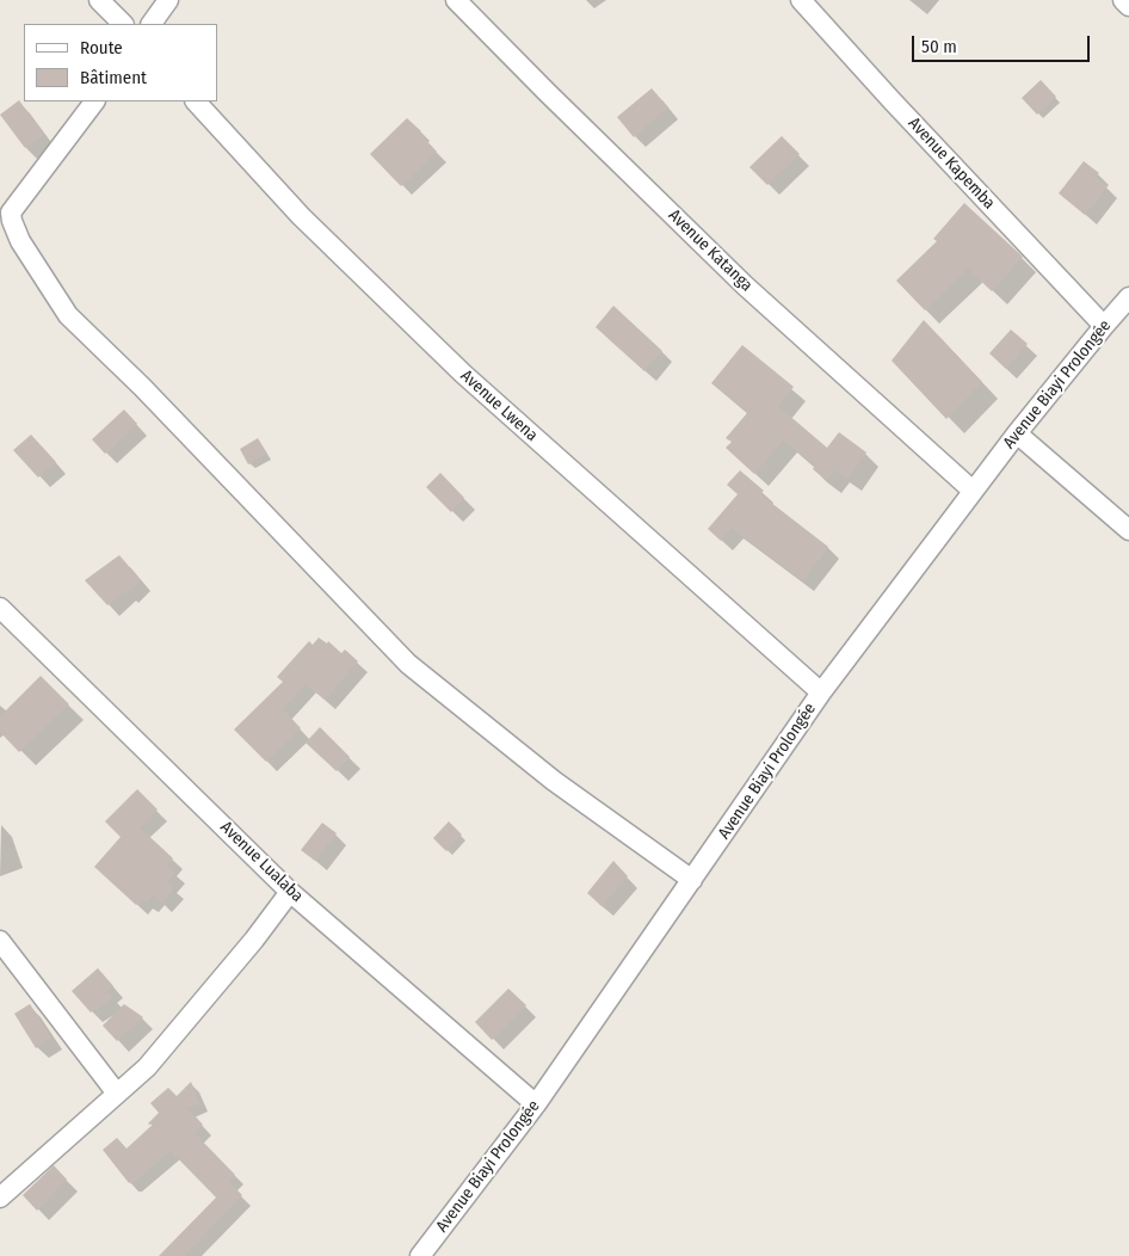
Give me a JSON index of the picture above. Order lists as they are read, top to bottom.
{
  "streets": {
    "street": [
      "Avenue Kapemba",
      "Avenue Katanga",
      "Avenue Biayi Prolongée",
      "Avenue Lwena",
      "Avenue Lualaba"
    ]
  },
  "crossings": [
    ["Avenue Kapemba", "Avenue Biayi Prolongée"],
    ["Avenue Katanga", "Avenue Biayi Prolongée"],
    ["Avenue Biayi Prolongée", "Avenue Lwena"],
    ["Avenue Biayi Prolongée", "Avenue Lualaba"]
  ],
  "legend": ["Route", "Bâtiment"],
  "scale_bar": "50 m"
}
